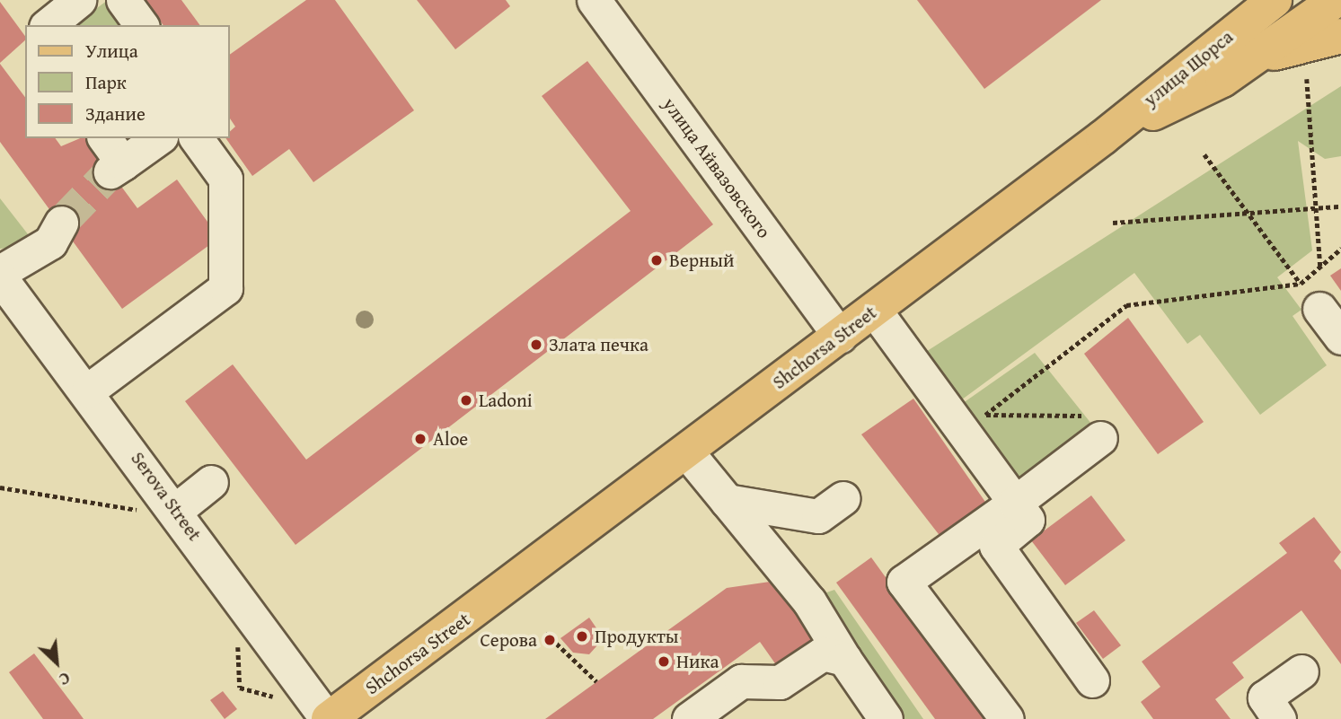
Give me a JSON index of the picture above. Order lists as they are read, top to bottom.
{
  "streets": {
    "main road": ["улица Щорса", "Shchorsa Street"],
    "street": ["улица Айвазовского", "Serova Street"]
  },
  "crossings": [
    ["улица Щорса", "Shchorsa Street"],
    ["улица Айвазовского", "Shchorsa Street"],
    ["Shchorsa Street", "Serova Street"]
  ],
  "places": [
    "Верный",
    "Злата печка",
    "Ladoni",
    "Aloe",
    "Продукты",
    "Серова",
    "Ника"
  ],
  "legend": ["Улица", "Парк", "Здание"],
  "north": "bottom right"
}
